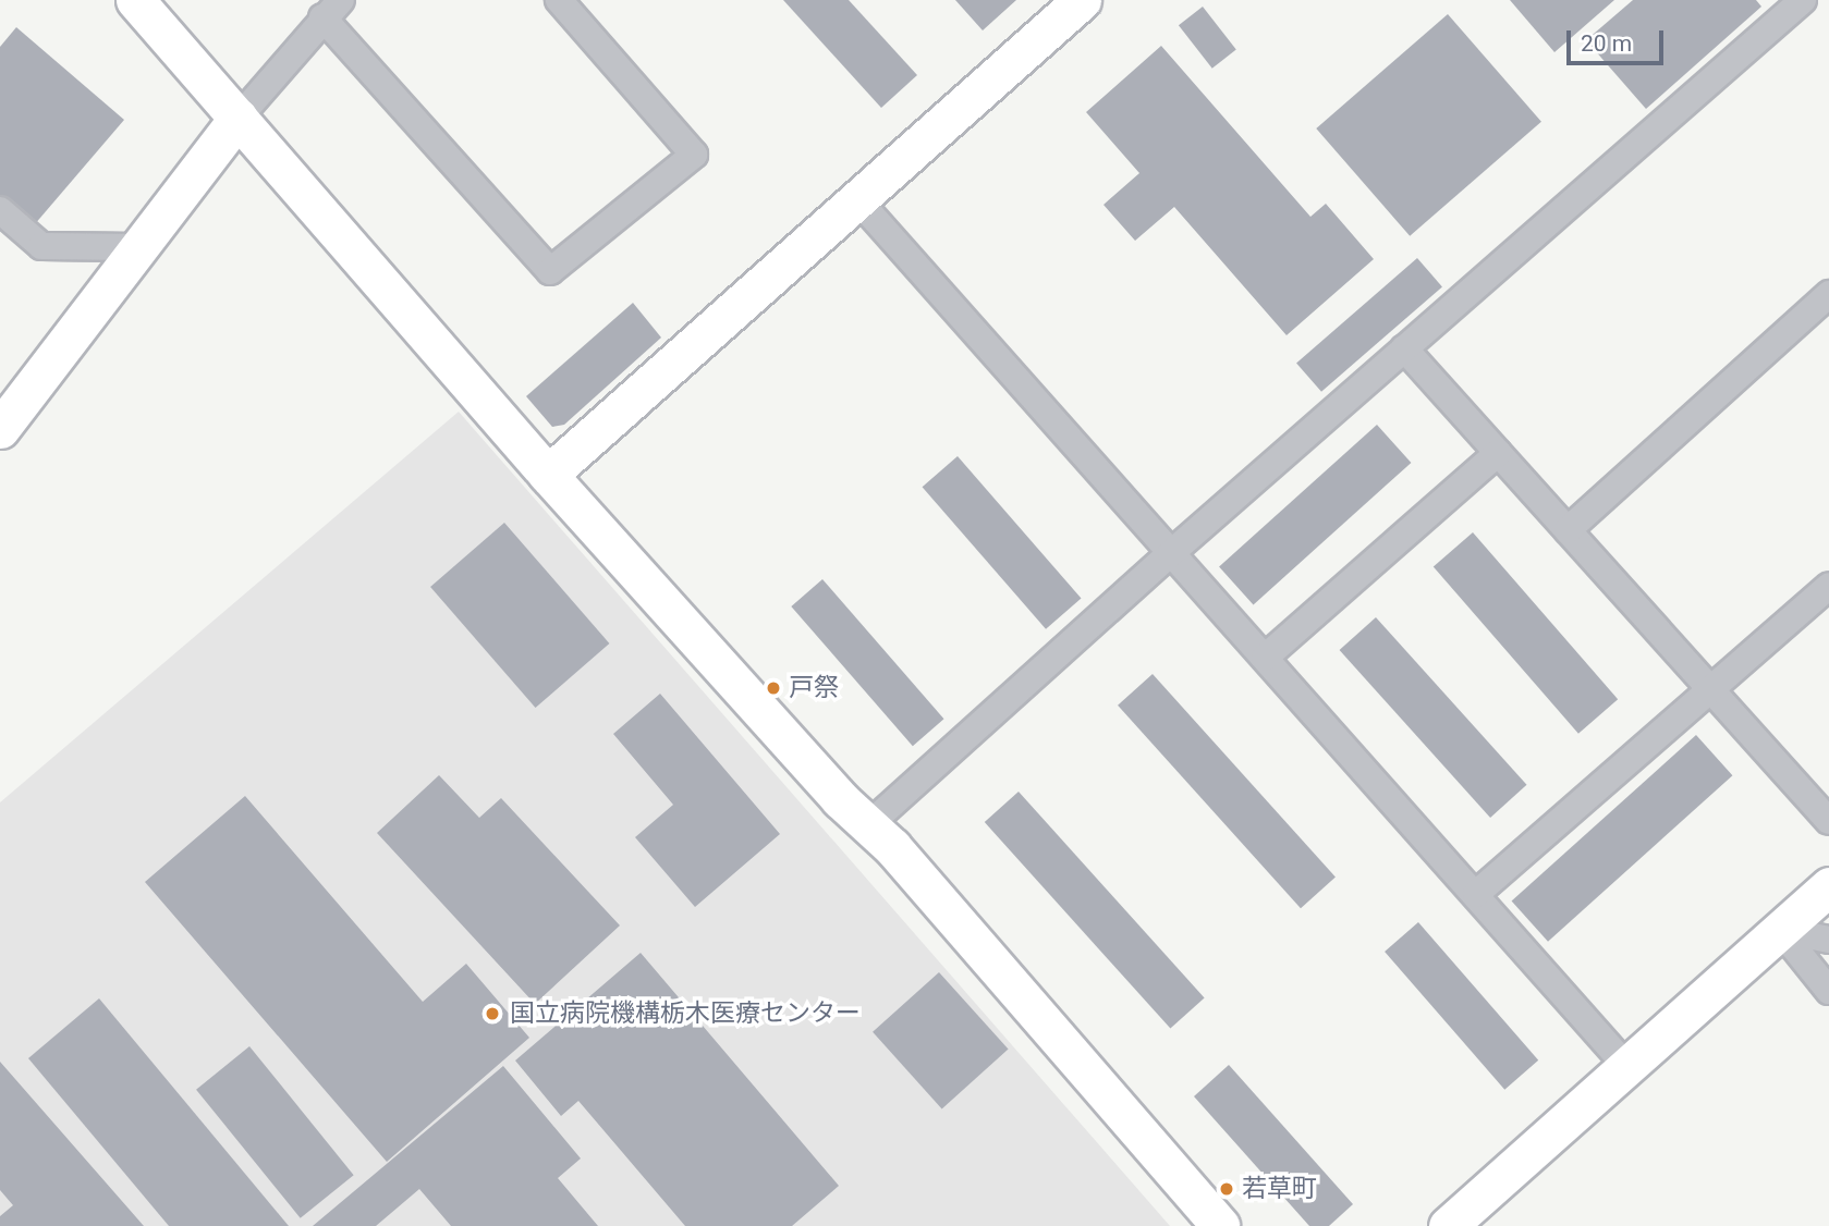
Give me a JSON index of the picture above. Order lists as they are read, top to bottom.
{
  "places": ["戸祭", "国立病院機構栃木医療センター", "若草町"],
  "scale_bar": "20 m"
}
